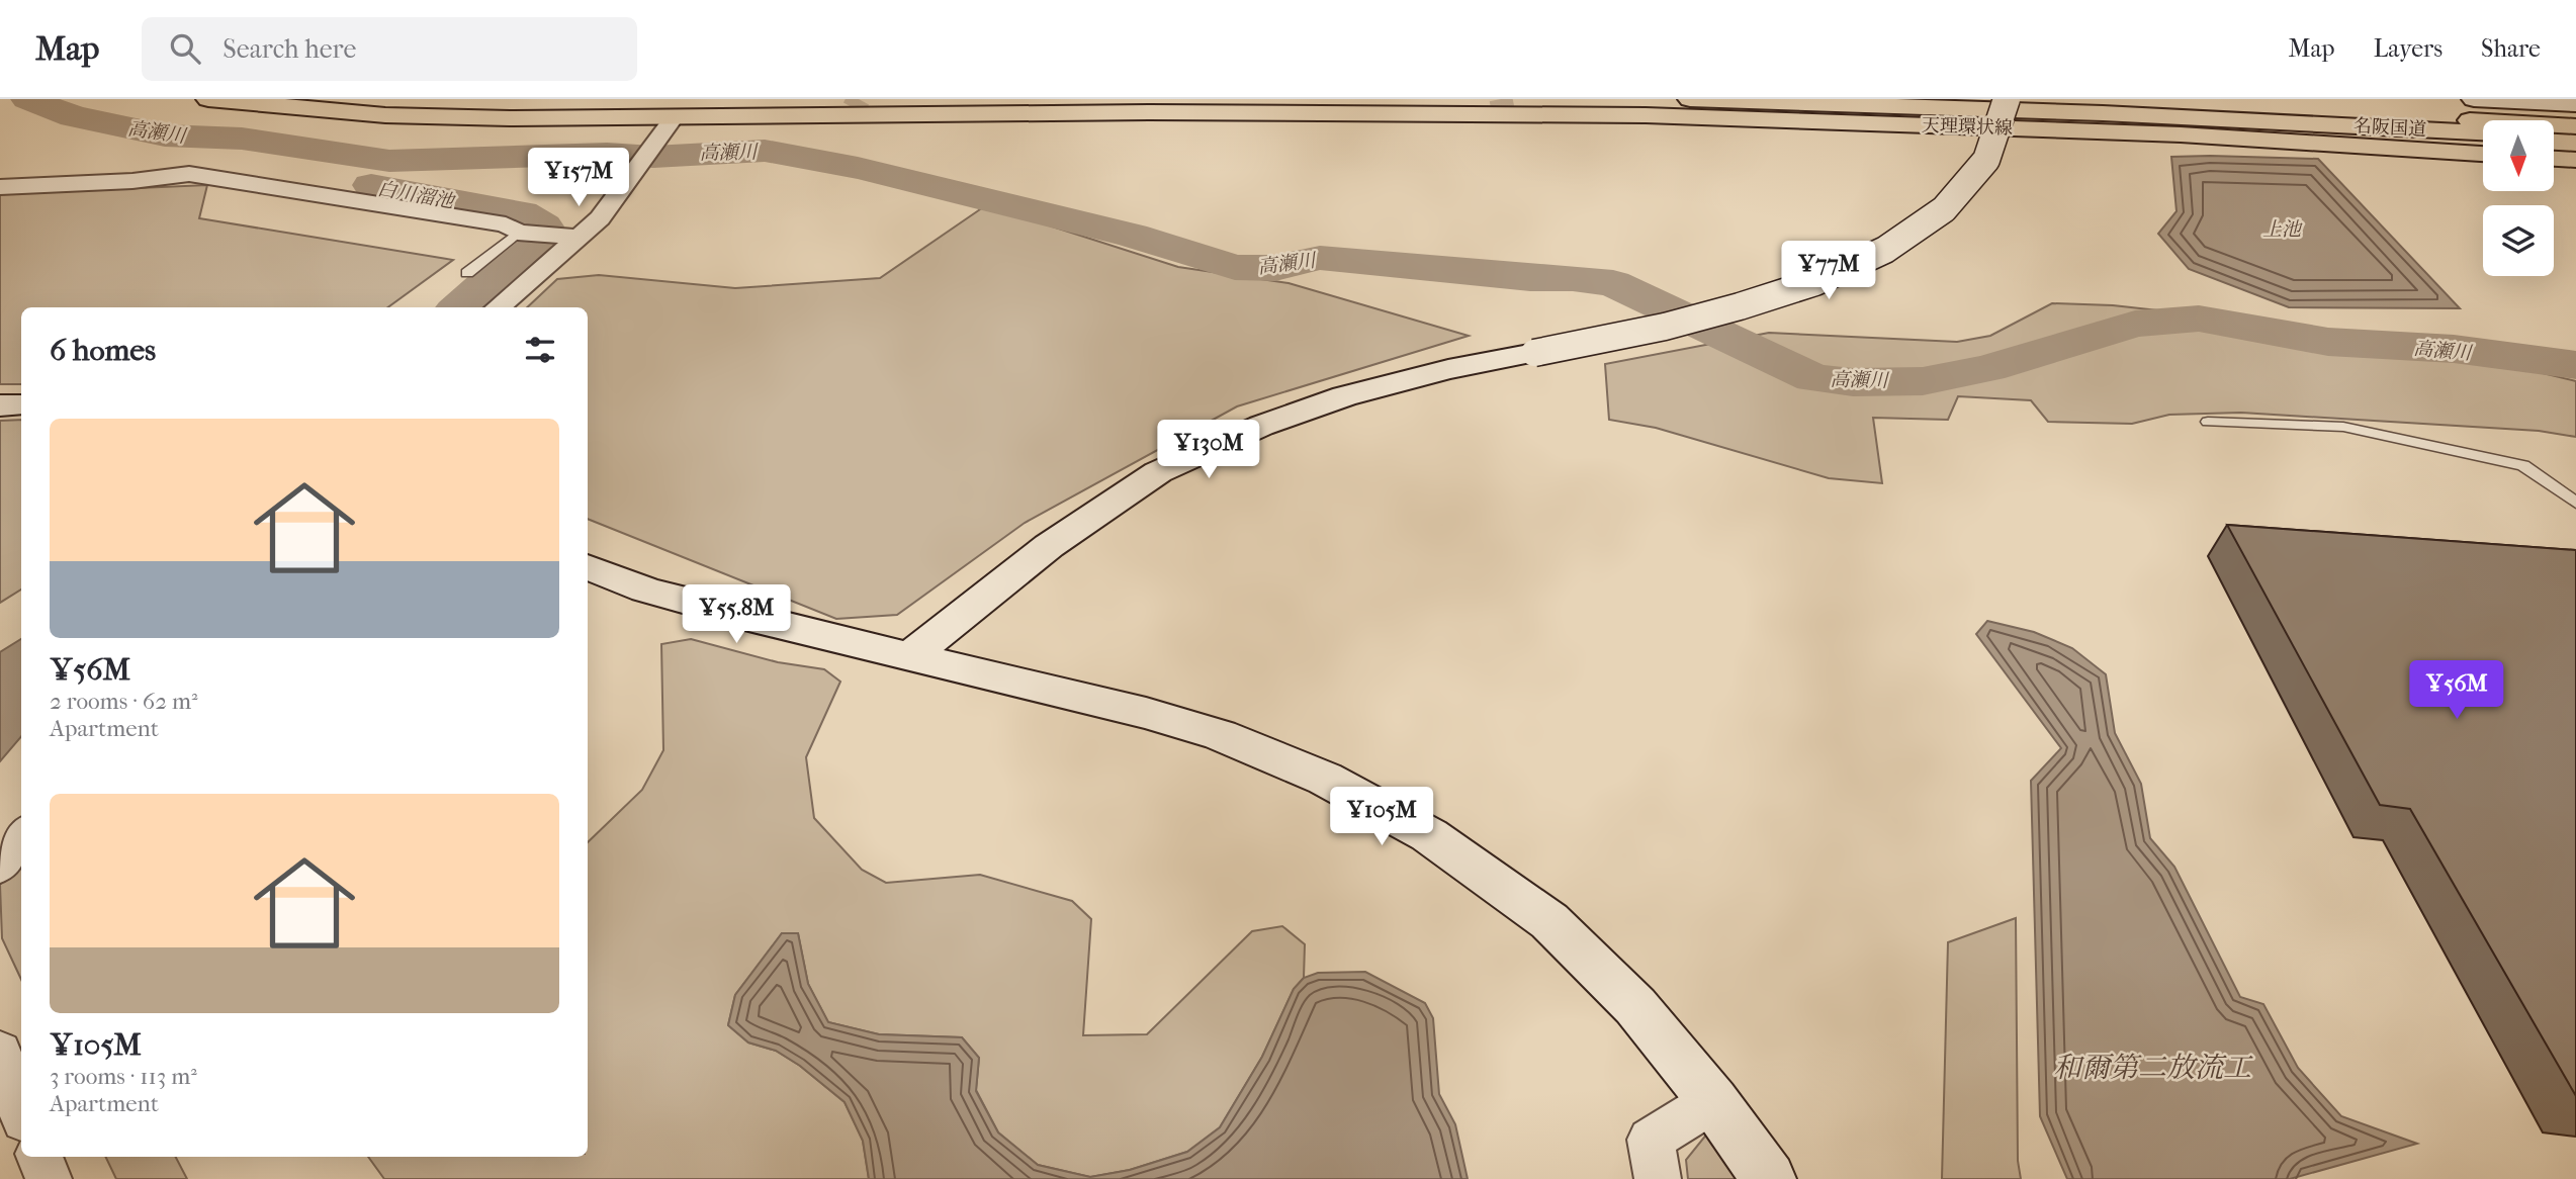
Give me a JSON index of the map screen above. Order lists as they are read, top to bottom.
{
  "streets": {
    "main road": ["天理環状線", "名阪国道"]
  },
  "water": [
    "高瀬川",
    "白川溜池",
    "上池",
    "和爾第二放流工"
  ],
  "north": "bottom",
  "page": {
    "header": "Map",
    "search": "Search here",
    "nav": ["Map", "Layers", "Share"],
    "price": [
      "¥157M",
      "¥77M",
      "¥130M",
      "¥55.8M",
      "¥56M",
      "¥105M"
    ],
    "heading": "6 homes",
    "list": [
      {
        "name": "¥56M",
        "note": "2 rooms · 62 m² · Apartment"
      },
      {
        "name": "¥105M",
        "note": "3 rooms · 113 m² · Apartment"
      }
    ]
  }
}
